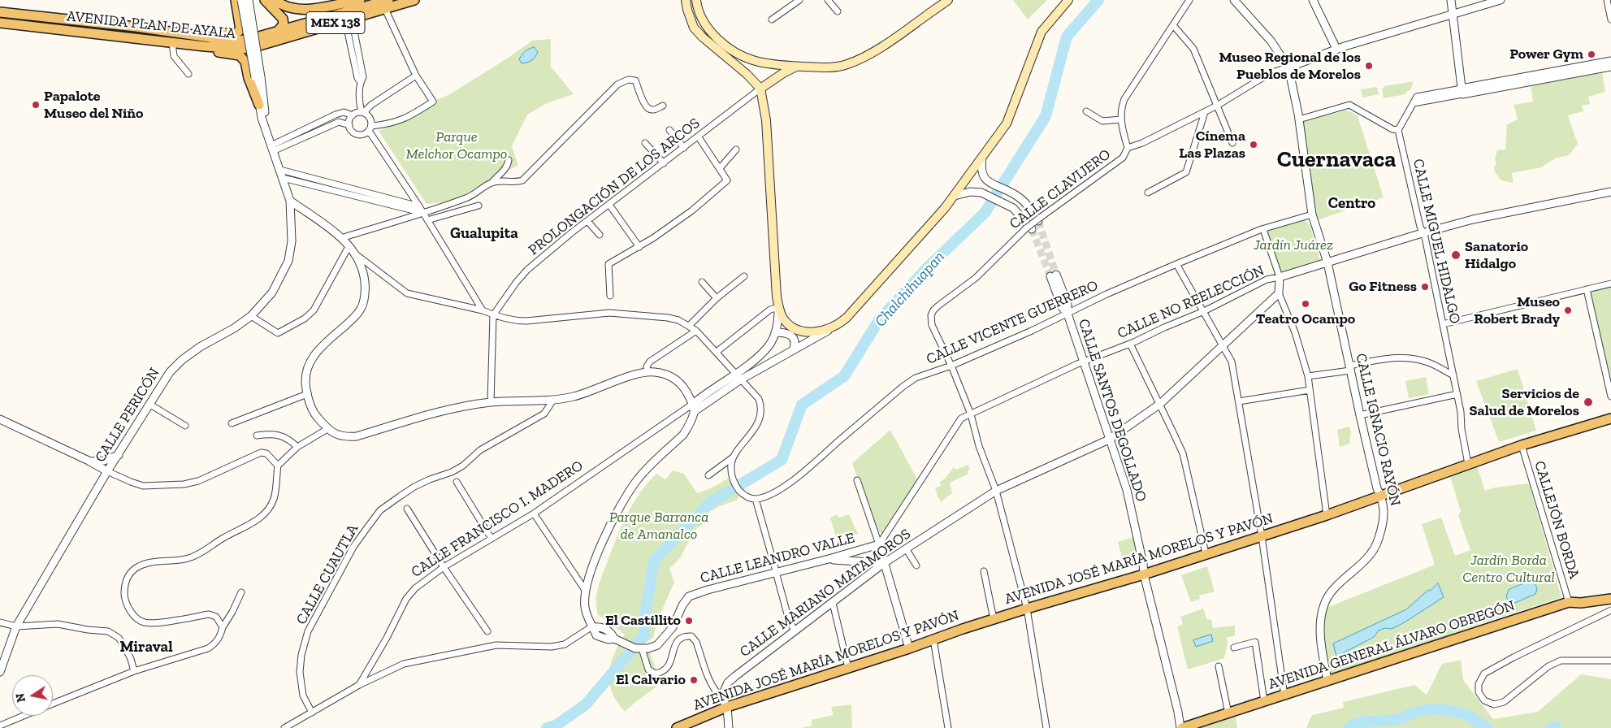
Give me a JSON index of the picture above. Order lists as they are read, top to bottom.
{
  "streets": {
    "main road": [
      "MEX 138",
      "AVENIDA PLAN DE AYALA",
      "AVENIDA JOSÉ MARÍA MORELOS Y PAVÓN",
      "AVENIDA GENERAL ÁLVARO OBREGÓN"
    ],
    "street": [
      "PROLONGACIÓN DE LOS ARCOS",
      "CALLE CLAVIJERO",
      "CALLE MIGUEL HIDALGO",
      "CALLE NO REELECCIÓN",
      "CALLE VICENTE GUERRERO",
      "CALLE SANTOS DEGOLLADO",
      "CALLE PERICÓN",
      "CALLE IGNACIO RAYÓN",
      "CALLE FRANCISCO I. MADERO",
      "CALLEJÓN BORDA",
      "CALLE LEANDRO VALLE",
      "CALLE CUAUTLA",
      "CALLE MARIANO MATAMOROS"
    ]
  },
  "crossings": [
    ["CALLE CLAVIJERO", "CALLE NO REELECCIÓN"],
    ["CALLE CLAVIJERO", "CALLE VICENTE GUERRERO"],
    ["CALLE CLAVIJERO", "CALLE IGNACIO RAYÓN"],
    ["CALLE CLAVIJERO", "AVENIDA JOSÉ MARÍA MORELOS Y PAVÓN"],
    ["CALLE CLAVIJERO", "CALLE MARIANO MATAMOROS"],
    ["CALLE MIGUEL HIDALGO", "AVENIDA JOSÉ MARÍA MORELOS Y PAVÓN"],
    ["CALLE NO REELECCIÓN", "CALLE SANTOS DEGOLLADO"],
    ["CALLE NO REELECCIÓN", "CALLE LEANDRO VALLE"],
    ["CALLE VICENTE GUERRERO", "CALLE SANTOS DEGOLLADO"],
    ["CALLE VICENTE GUERRERO", "CALLE IGNACIO RAYÓN"],
    ["CALLE SANTOS DEGOLLADO", "AVENIDA JOSÉ MARÍA MORELOS Y PAVÓN"],
    ["CALLE SANTOS DEGOLLADO", "CALLE MARIANO MATAMOROS"],
    ["CALLE SANTOS DEGOLLADO", "AVENIDA GENERAL ÁLVARO OBREGÓN"],
    ["CALLE IGNACIO RAYÓN", "AVENIDA JOSÉ MARÍA MORELOS Y PAVÓN"],
    ["CALLE IGNACIO RAYÓN", "AVENIDA GENERAL ÁLVARO OBREGÓN"],
    ["CALLE FRANCISCO I. MADERO", "CALLE CUAUTLA"],
    ["CALLEJÓN BORDA", "AVENIDA JOSÉ MARÍA MORELOS Y PAVÓN"],
    ["CALLEJÓN BORDA", "AVENIDA GENERAL ÁLVARO OBREGÓN"]
  ],
  "districts": [
    "Cuernavaca",
    "Centro",
    "Gualupita",
    "Miraval"
  ],
  "water": ["Chalchihuapan"],
  "parks": [
    "Parque Melchor Ocampo",
    "Jardín Juárez",
    "Parque Barranca de Amanalco",
    "Jardín Borda Centro Cultural"
  ],
  "places": [
    "Power Gym",
    "Museo Regional de los Pueblos de Morelos",
    "Papalote Museo del Niño",
    "Cínema Las Plazas",
    "Sanatorio Hidalgo",
    "Go Fitness",
    "Teatro Ocampo",
    "Museo Robert Brady",
    "Servicios de Salud de Morelos",
    "El Castillito",
    "El Calvario"
  ],
  "north": "left"
}
